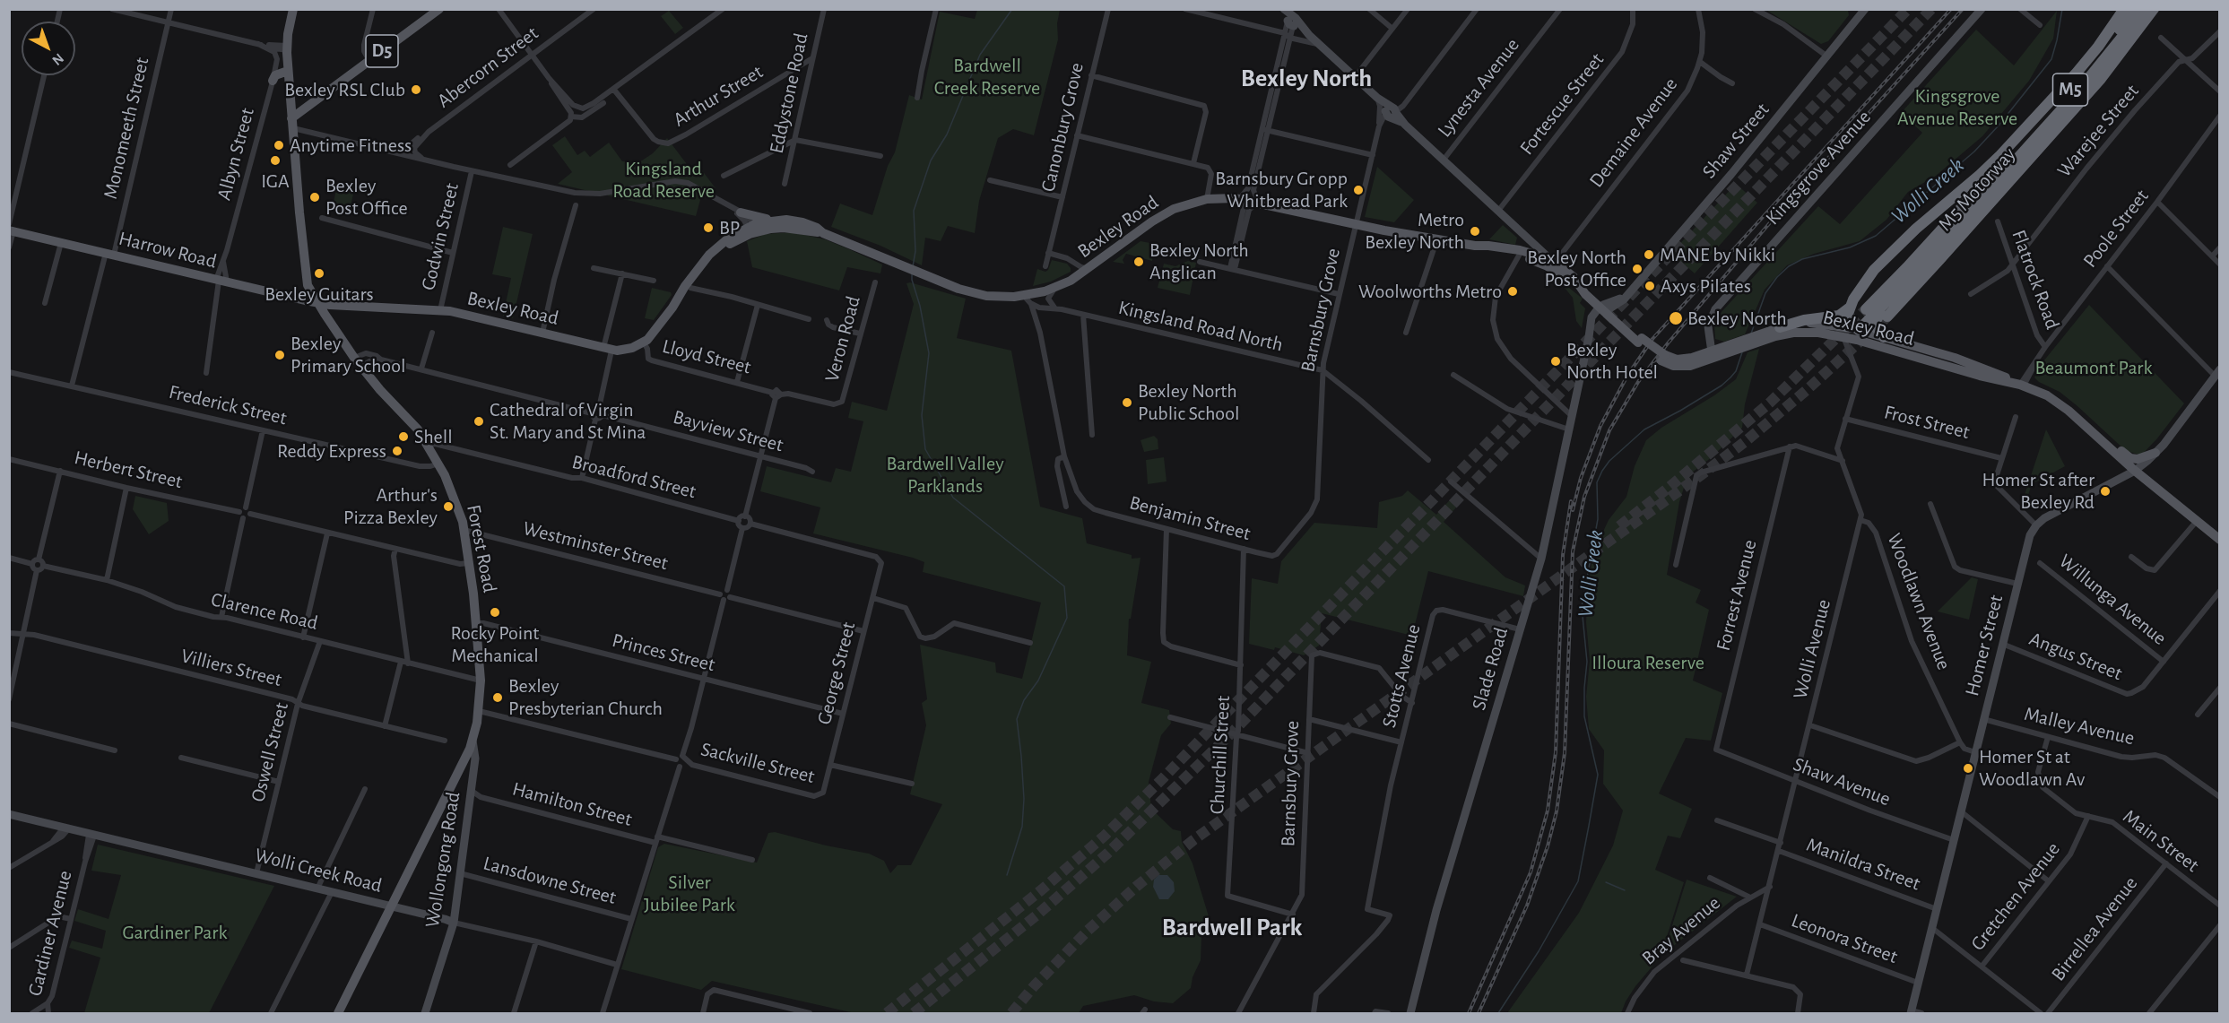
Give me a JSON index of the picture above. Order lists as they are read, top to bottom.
{
  "streets": {
    "highway": ["M5", "M5 Motorway"],
    "main road": [
      "D5",
      "Bexley Road",
      "Harrow Road",
      "Forest Road"
    ],
    "street": [
      "Abercorn Street",
      "Lynesta Avenue",
      "Eddystone Road",
      "Arthur Street",
      "Fortescue Street",
      "Canonbury Grove",
      "Monomeeth Street",
      "Warejee Street",
      "Demaine Avenue",
      "Shaw Street",
      "Albyn Street",
      "Kingsgrove Avenue",
      "Poole Street",
      "Godwin Street",
      "Flatrock Road",
      "Barnsbury Grove",
      "Kingsland Road North",
      "Veron Road",
      "Lloyd Street",
      "Frederick Street",
      "Frost Street",
      "Bayview Street",
      "Herbert Street",
      "Broadford Street",
      "Benjamin Street",
      "Westminster Street",
      "Forrest Avenue",
      "Willunga Avenue",
      "Woodlawn Avenue",
      "Clarence Road",
      "Homer Street",
      "Wolli Avenue",
      "Princes Street",
      "Angus Street",
      "Villiers Street",
      "Slade Road",
      "George Street",
      "Stotts Avenue",
      "Malley Avenue",
      "Oswell Street",
      "Churchill Street",
      "Sackville Street",
      "Shaw Avenue",
      "Hamilton Street",
      "Main Street",
      "Wollongong Road",
      "Manildra Street",
      "Wolli Creek Road",
      "Lansdowne Street",
      "Gretchen Avenue",
      "Birrellea Avenue",
      "Bray Avenue",
      "Gardiner Avenue",
      "Leonora Street"
    ]
  },
  "crossings": [
    ["D5", "Forest Road"],
    ["Eddystone Road", "Arthur Street"],
    ["Monomeeth Street", "Harrow Road"],
    ["Monomeeth Street", "Frederick Street"],
    ["Warejee Street", "Flatrock Road"],
    ["Demaine Avenue", "Bexley Road"],
    ["Shaw Street", "Bexley Road"],
    ["Shaw Street", "Slade Road"],
    ["Albyn Street", "Harrow Road"],
    ["Kingsgrove Avenue", "Bexley Road"],
    ["Bexley Road", "Poole Street"],
    ["Bexley Road", "Godwin Street"],
    ["Bexley Road", "Harrow Road"],
    ["Bexley Road", "Barnsbury Grove"],
    ["Bexley Road", "Lloyd Street"],
    ["Bexley Road", "Forest Road"],
    ["Bexley Road", "Wolli Avenue"],
    ["Bexley Road", "Slade Road"],
    ["Poole Street", "Flatrock Road"],
    ["Harrow Road", "Forest Road"],
    ["Barnsbury Grove", "Kingsland Road North"],
    ["Barnsbury Grove", "Benjamin Street"],
    ["Barnsbury Grove", "Stotts Avenue"],
    ["Barnsbury Grove", "Churchill Street"],
    ["Veron Road", "Lloyd Street"],
    ["Frederick Street", "Forest Road"],
    ["Frost Street", "Wolli Avenue"],
    ["Broadford Street", "Forest Road"],
    ["Broadford Street", "George Street"],
    ["Benjamin Street", "Churchill Street"],
    ["Westminster Street", "Forest Road"],
    ["Forest Road", "Clarence Road"],
    ["Forest Road", "Princes Street"],
    ["Forest Road", "Sackville Street"],
    ["Forest Road", "Wollongong Road"],
    ["Forest Road", "Wolli Creek Road"],
    ["Forrest Avenue", "Shaw Avenue"],
    ["Willunga Avenue", "Angus Street"],
    ["Woodlawn Avenue", "Wolli Avenue"],
    ["Clarence Road", "Oswell Street"],
    ["Homer Street", "Angus Street"],
    ["Homer Street", "Malley Avenue"],
    ["Homer Street", "Shaw Avenue"],
    ["Homer Street", "Manildra Street"],
    ["Homer Street", "Leonora Street"],
    ["Wolli Avenue", "Shaw Avenue"],
    ["Wolli Avenue", "Manildra Street"],
    ["Wolli Avenue", "Bray Avenue"],
    ["Wolli Avenue", "Leonora Street"],
    ["Princes Street", "George Street"],
    ["Villiers Street", "Oswell Street"],
    ["Slade Road", "Stotts Avenue"],
    ["George Street", "Sackville Street"],
    ["Malley Avenue", "Main Street"],
    ["Oswell Street", "Wolli Creek Road"],
    ["Hamilton Street", "Wollongong Road"],
    ["Main Street", "Gretchen Avenue"],
    ["Main Street", "Birrellea Avenue"],
    ["Wollongong Road", "Wolli Creek Road"],
    ["Wollongong Road", "Lansdowne Street"],
    ["Wolli Creek Road", "Gardiner Avenue"]
  ],
  "districts": ["Bexley North", "Bardwell Park"],
  "water": ["Wolli Creek"],
  "parks": [
    "Bardwell Creek Reserve",
    "Kingsgrove Avenue Reserve",
    "Kingsland Road Reserve",
    "Beaumont Park",
    "Bardwell Valley Parklands",
    "Illoura Reserve",
    "Silver Jubilee Park",
    "Gardiner Park"
  ],
  "places": [
    "Bexley RSL Club",
    "Anytime Fitness",
    "IGA",
    "Barnsbury Gr opp Whitbread Park",
    "Bexley Post Office",
    "BP",
    "Metro Bexley North",
    "MANE by Nikki",
    "Bexley North Anglican",
    "Bexley North Post Office",
    "Bexley Guitars",
    "Axys Pilates",
    "Woolworths Metro",
    "Bexley North",
    "Bexley Primary School",
    "Bexley North Hotel",
    "Bexley North Public School",
    "Cathedral of Virgin St. Mary and St Mina",
    "Shell",
    "Reddy Express",
    "Homer St after Bexley Rd",
    "Arthur's Pizza Bexley",
    "Rocky Point Mechanical",
    "Bexley Presbyterian Church",
    "Homer St at Woodlawn Av"
  ],
  "north": "bottom right"
}
